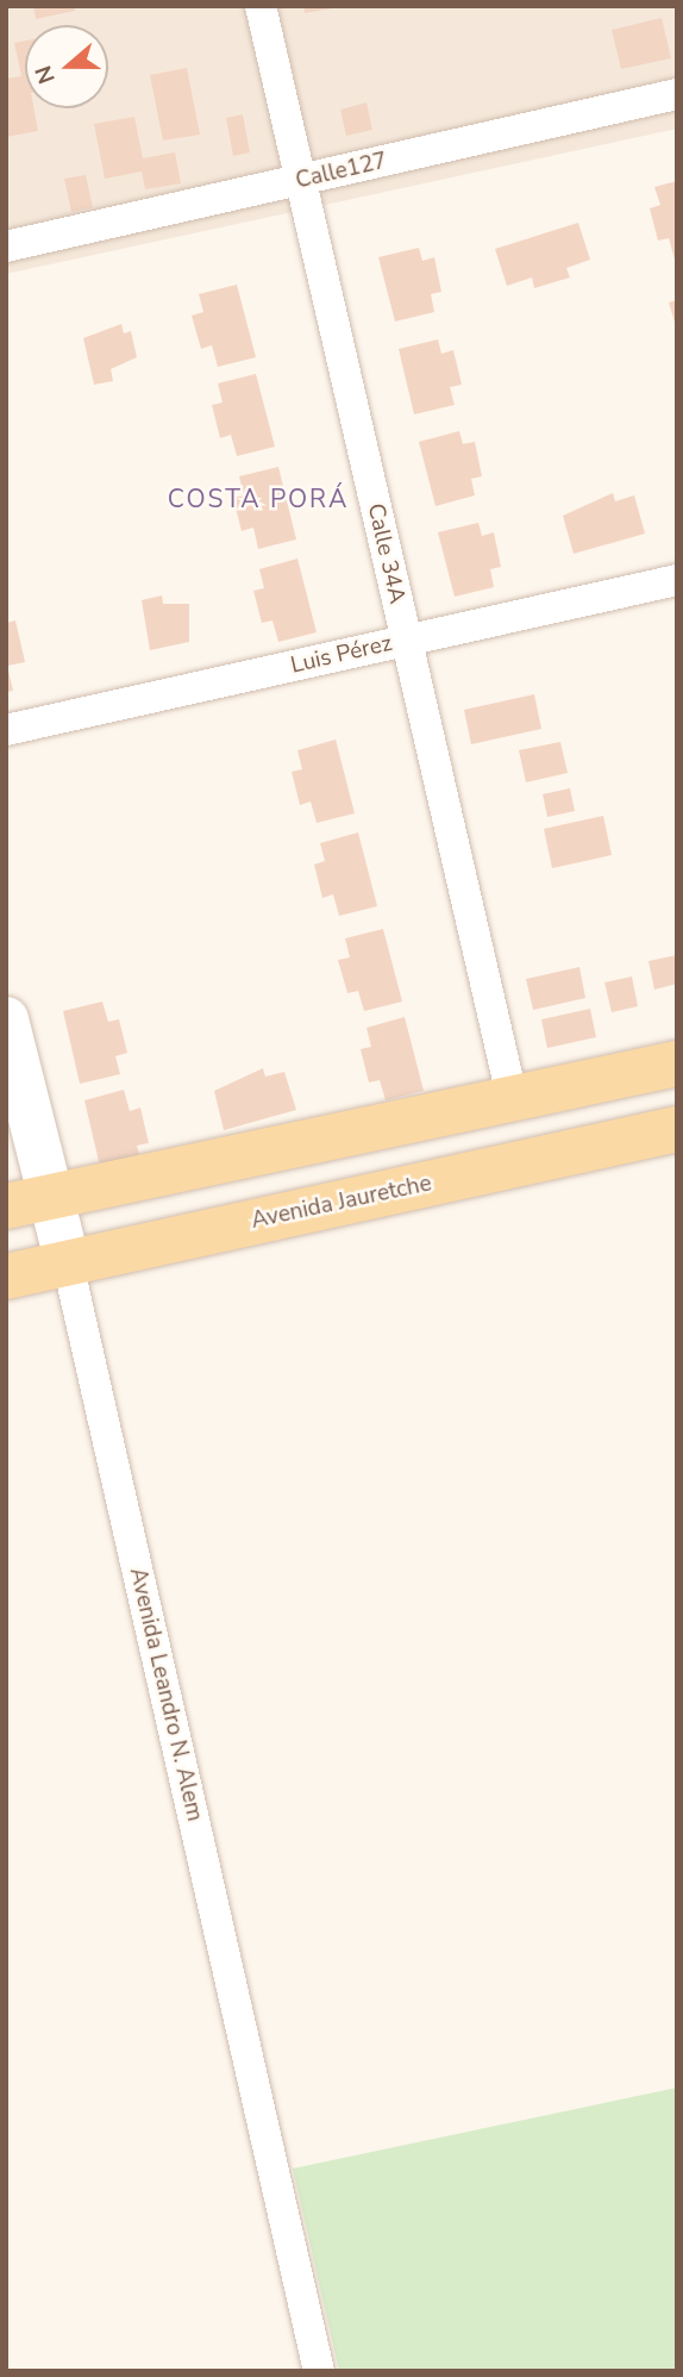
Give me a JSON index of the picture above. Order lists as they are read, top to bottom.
{
  "streets": {
    "main road": ["Avenida Jauretche", "Avenida Leandro N. Alem"],
    "street": ["Calle127", "Calle 34A", "Luis Pérez"]
  },
  "crossings": [
    ["Calle127", "Calle 34A"],
    ["Calle 34A", "Luis Pérez"],
    ["Calle 34A", "Avenida Jauretche"],
    ["Avenida Jauretche", "Avenida Leandro N. Alem"]
  ],
  "districts": ["COSTA PORÁ"],
  "north": "left"
}
